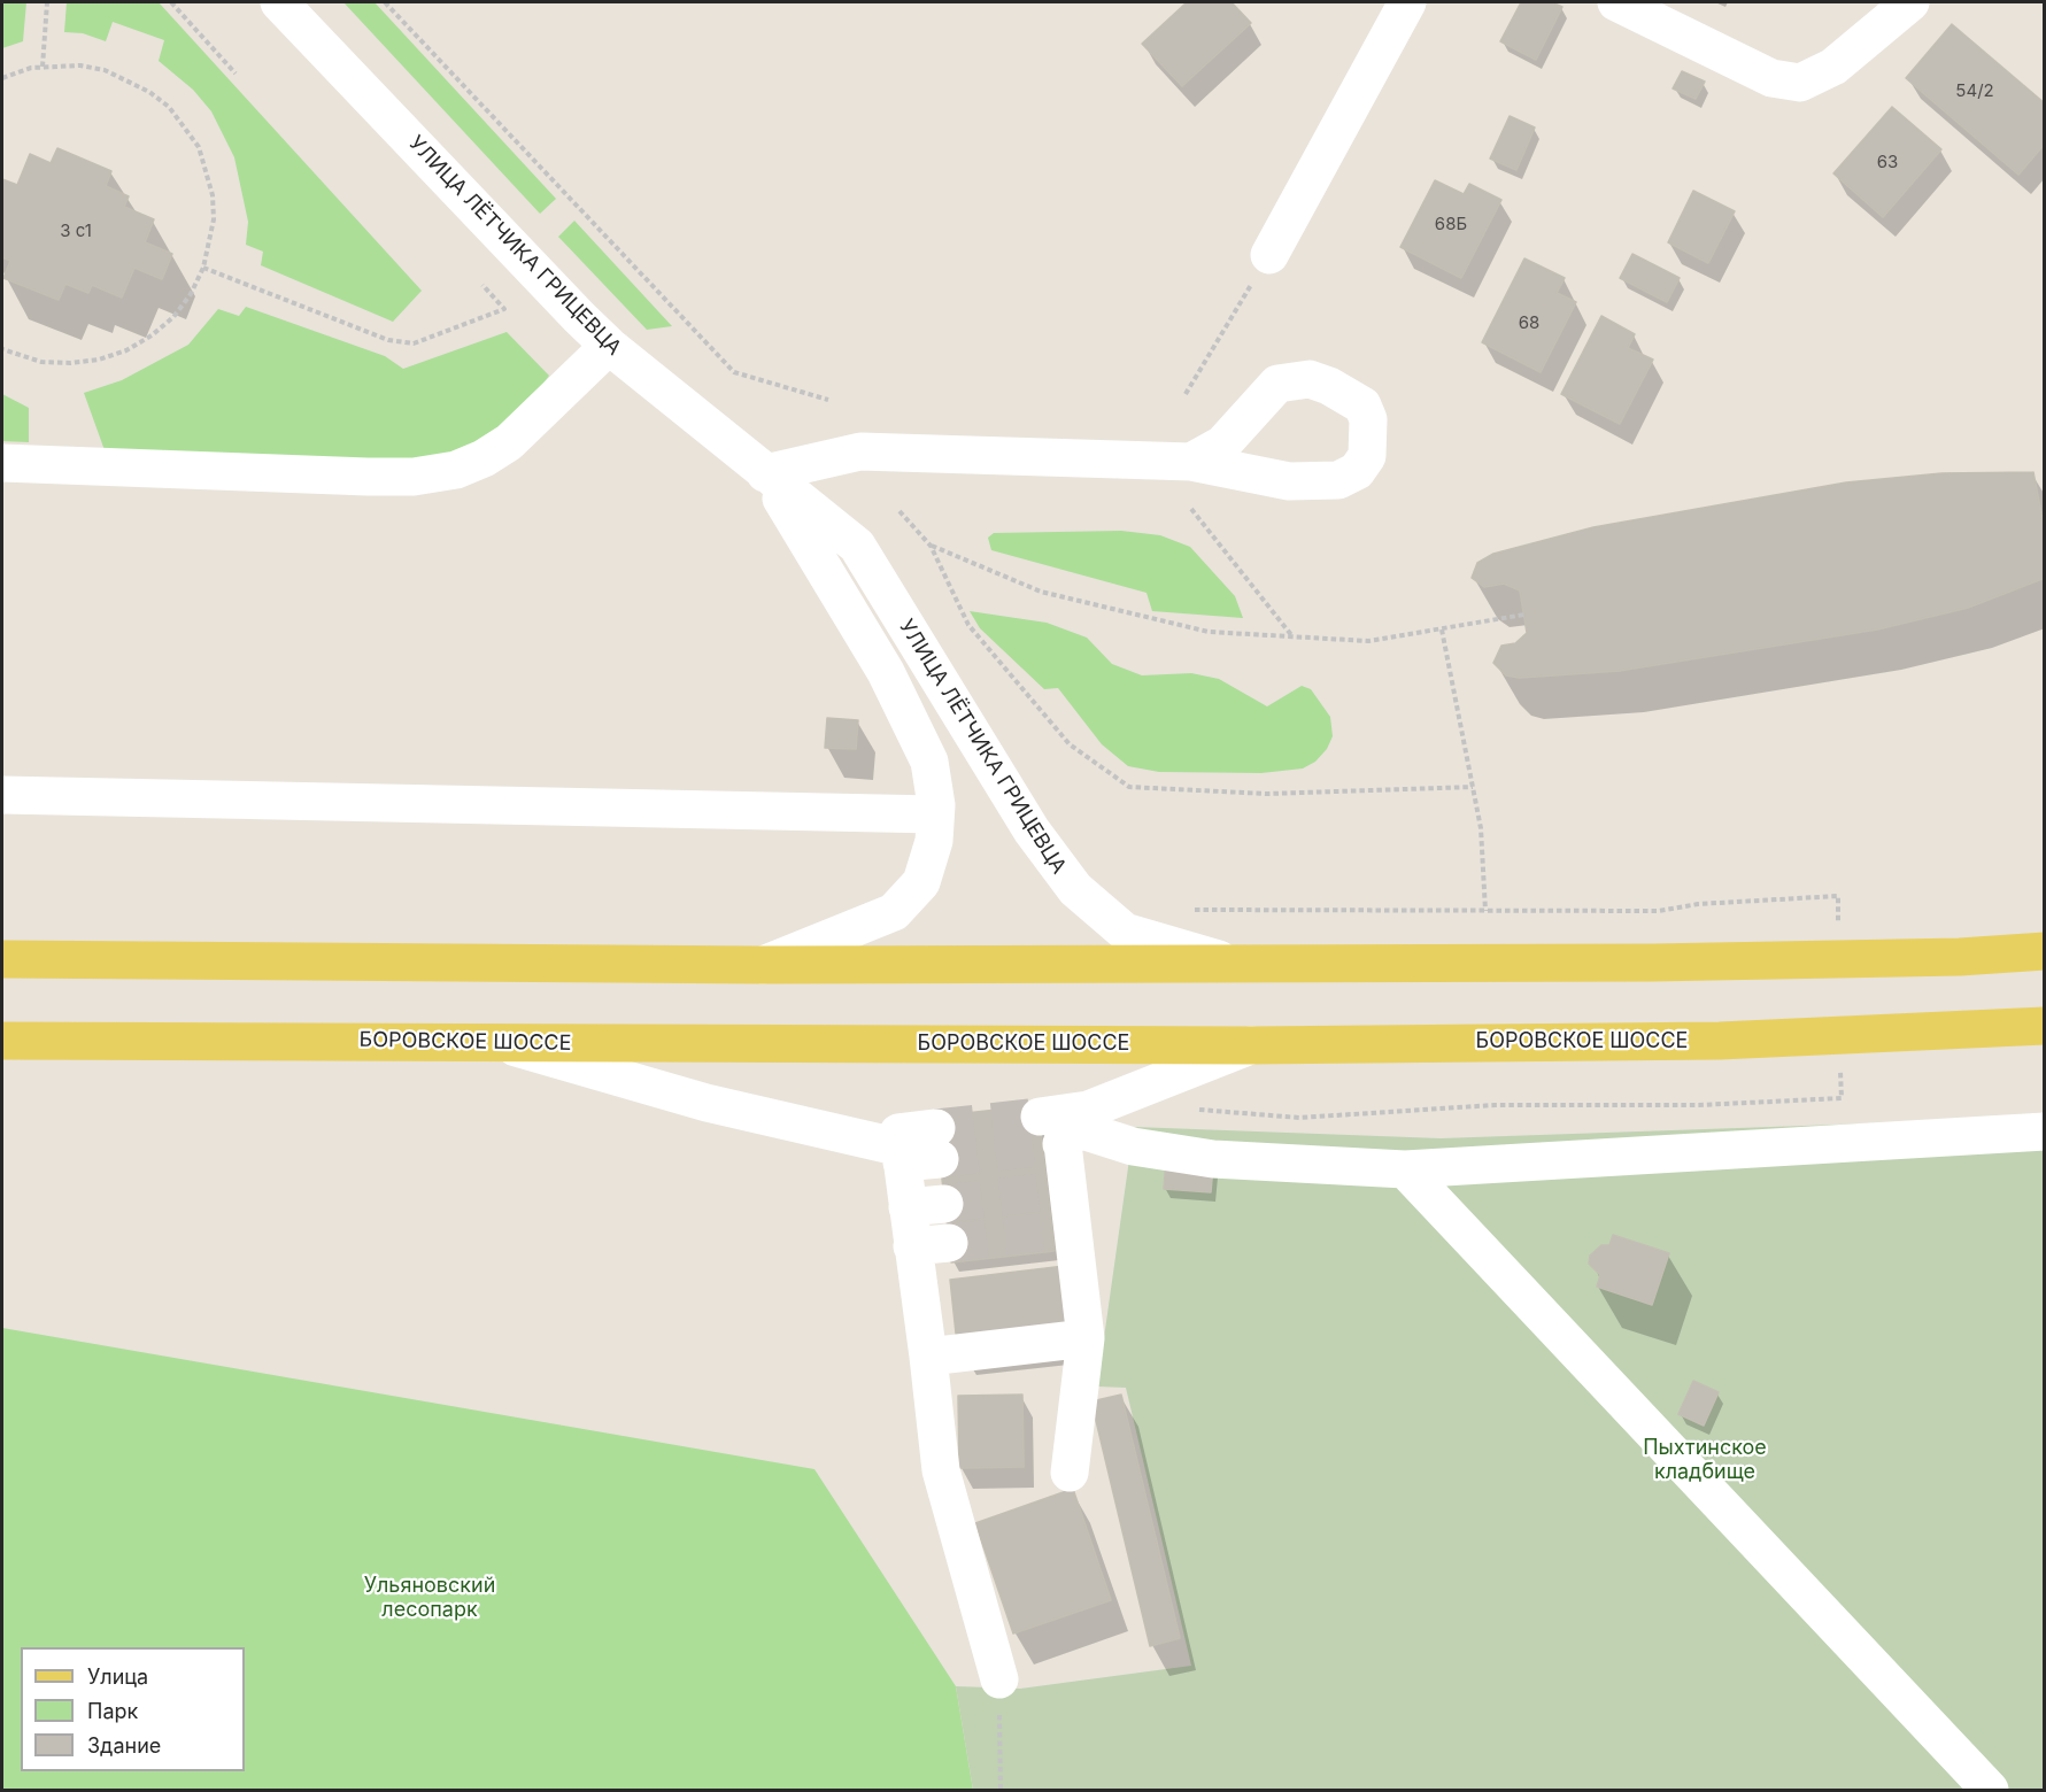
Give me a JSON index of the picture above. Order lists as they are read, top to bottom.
{
  "streets": {
    "main road": ["БОРОВСКОЕ ШОССЕ"],
    "street": ["УЛИЦА ЛЁТЧИКА ГРИЦЕВЦА"]
  },
  "parks": ["Пыхтинское кладбище", "Ульяновский лесопарк"],
  "house_numbers": [
    "54/2",
    "63",
    "68Б",
    "3 с1",
    "68"
  ],
  "legend": ["Улица", "Парк", "Здание"]
}
